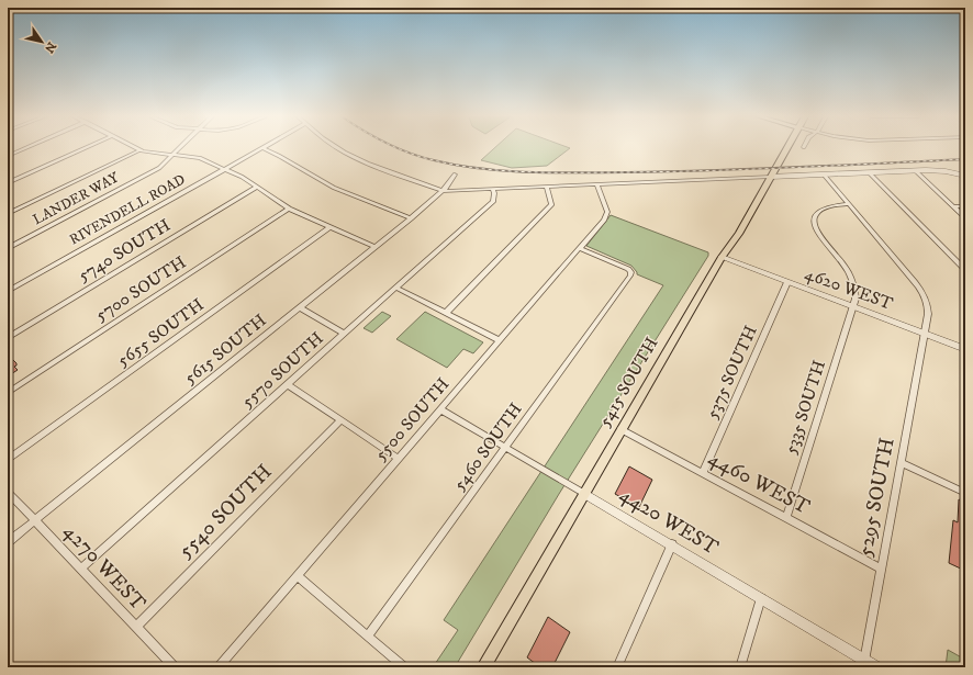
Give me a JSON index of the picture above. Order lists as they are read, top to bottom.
{
  "streets": {
    "main road": ["5415 SOUTH"],
    "street": [
      "LANDER WAY",
      "RIVENDELL ROAD",
      "5740 SOUTH",
      "5700 SOUTH",
      "4620 WEST",
      "5655 SOUTH",
      "5615 SOUTH",
      "5570 SOUTH",
      "5375 SOUTH",
      "5335 SOUTH",
      "5500 SOUTH",
      "5460 SOUTH",
      "4460 WEST",
      "5295 SOUTH",
      "5540 SOUTH",
      "4420 WEST",
      "4270 WEST"
    ]
  },
  "crossings": [
    ["4620 WEST", "5375 SOUTH"],
    ["4620 WEST", "5415 SOUTH"],
    ["4620 WEST", "5335 SOUTH"],
    ["4620 WEST", "5295 SOUTH"],
    ["5615 SOUTH", "4270 WEST"],
    ["5570 SOUTH", "4270 WEST"],
    ["5375 SOUTH", "4460 WEST"],
    ["5415 SOUTH", "4460 WEST"],
    ["5415 SOUTH", "4420 WEST"],
    ["5335 SOUTH", "4460 WEST"],
    ["5335 SOUTH", "5295 SOUTH"],
    ["5500 SOUTH", "5460 SOUTH"],
    ["5500 SOUTH", "4420 WEST"],
    ["5460 SOUTH", "4420 WEST"],
    ["4460 WEST", "5295 SOUTH"],
    ["5295 SOUTH", "4420 WEST"],
    ["5540 SOUTH", "4270 WEST"]
  ],
  "north": "bottom right"
}
